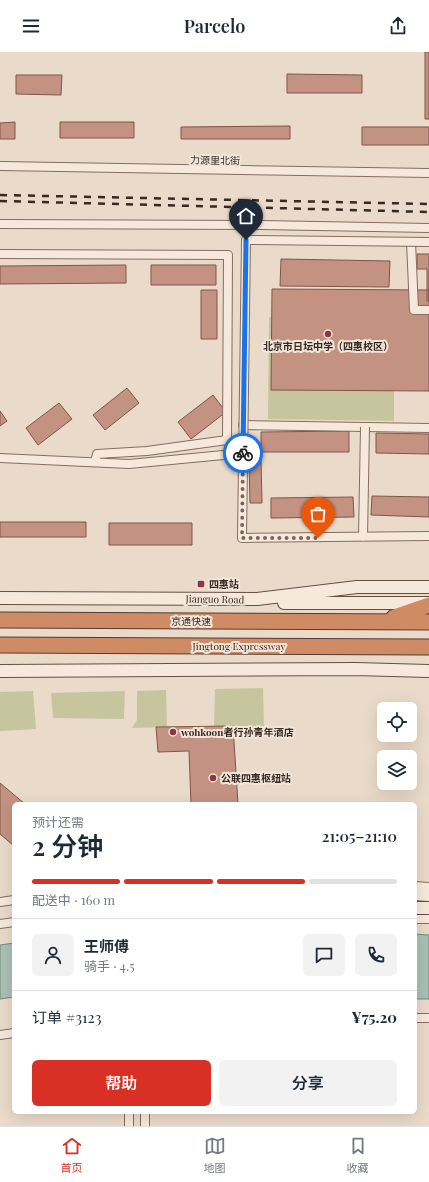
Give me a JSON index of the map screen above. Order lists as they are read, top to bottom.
{
  "streets": {
    "highway": ["京通快速", "Jingtong Expressway"],
    "main road": ["Jianguo Road"],
    "street": ["力源里北街"]
  },
  "places": {
    "other": ["北京市日坛中学（四惠校区）", "wohkoon者行孙青年酒店", "公联四惠枢纽站"],
    "transit": ["四惠站"]
  },
  "page": {
    "header": "Parcelo",
    "heading": ["2 分钟", "预计还需", "21:05–21:10"],
    "panel": [
      "王师傅",
      "骑手 · 4.5",
      "订单 #3123",
      "¥75.20"
    ],
    "bar": "配送中 · 160 m",
    "buttons": ["帮助", "分享"],
    "tabs": ["首页", "地图", "收藏"]
  }
}
